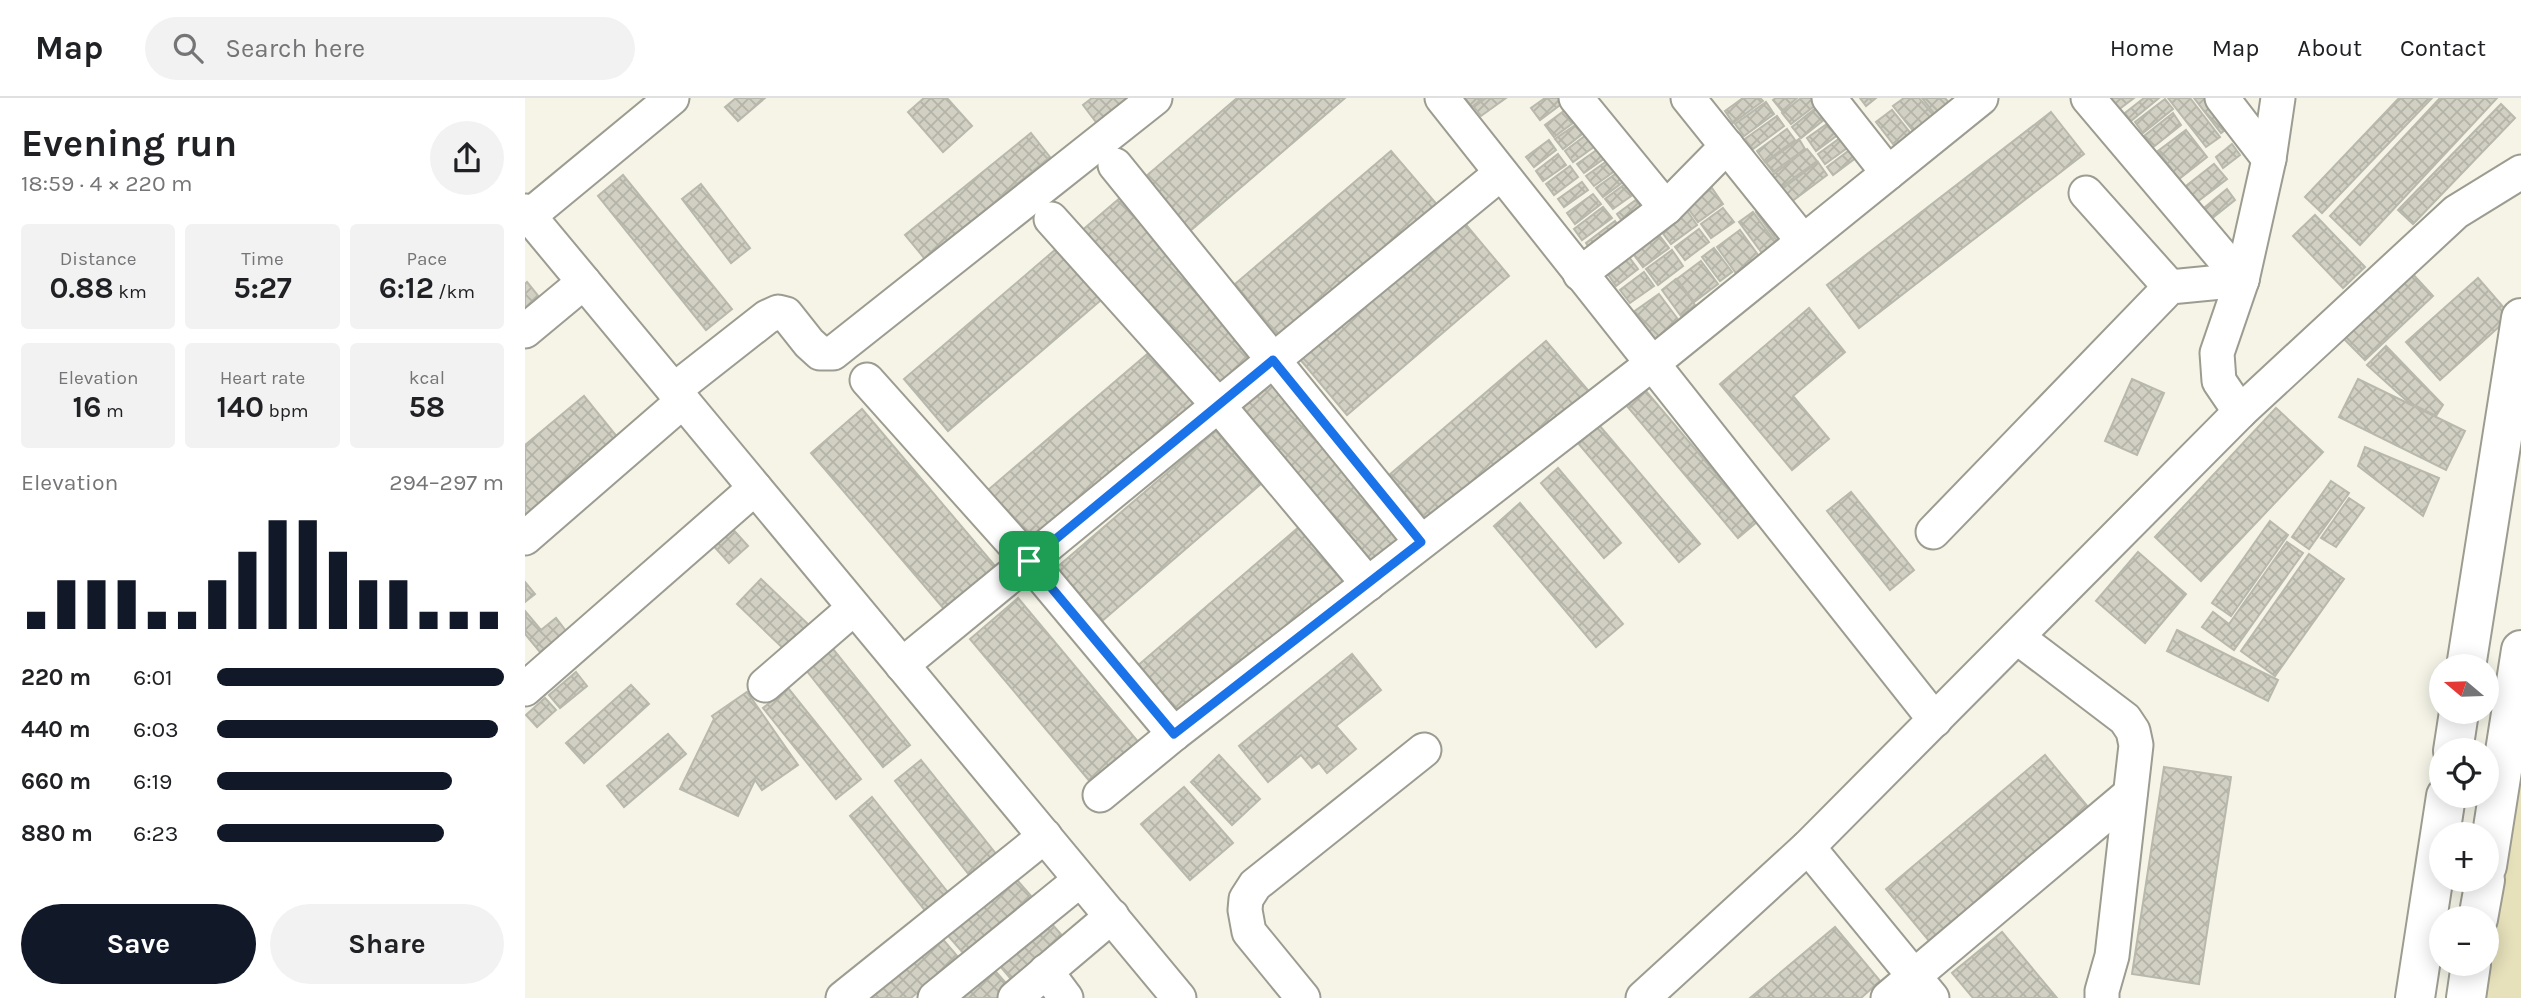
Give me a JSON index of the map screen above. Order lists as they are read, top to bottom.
{
  "north": "left",
  "page": {
    "header": "Map",
    "search": "Search here",
    "nav": [
      "Home",
      "Map",
      "About",
      "Contact"
    ],
    "heading": ["Evening run", "18:59 · 4 × 220 m"],
    "stats": [
      ["Distance", "0.88 km"],
      ["Time", "5:27"],
      ["Pace", "6:12 /km"],
      ["Elevation", "16 m"],
      ["Heart rate", "140 bpm"],
      ["kcal", "58"]
    ],
    "chart": ["Elevation", "294–297 m"],
    "list": [
      {
        "name": "220 m",
        "note": "6:01"
      },
      {
        "name": "440 m",
        "note": "6:03"
      },
      {
        "name": "660 m",
        "note": "6:19"
      },
      {
        "name": "880 m",
        "note": "6:23"
      }
    ],
    "map_buttons": ["+", "−"],
    "buttons": ["Save", "Share"]
  }
}
